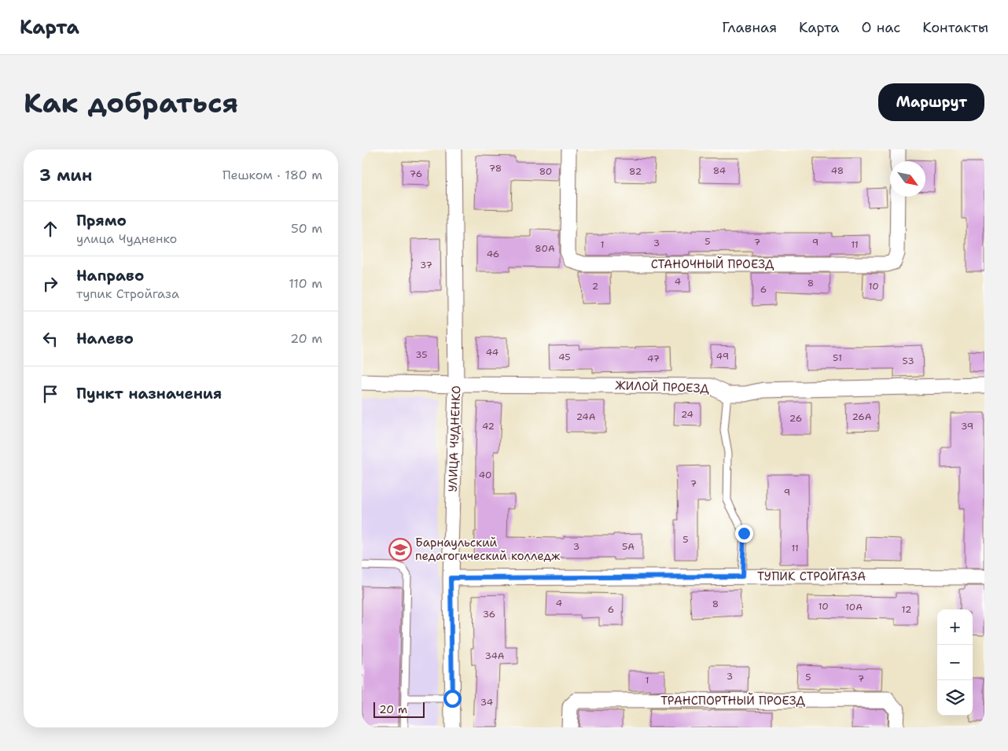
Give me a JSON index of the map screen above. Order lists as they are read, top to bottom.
{
  "streets": {
    "street": [
      "СТАНОЧНЫЙ ПРОЕЗД",
      "ЖИЛОЙ ПРОЕЗД",
      "УЛИЦА ЧУДНЕНКО",
      "ТУПИК СТРОЙГАЗА",
      "ТРАНСПОРТНЫЙ ПРОЕЗД"
    ]
  },
  "crossings": [
    ["ЖИЛОЙ ПРОЕЗД", "УЛИЦА ЧУДНЕНКО"],
    ["УЛИЦА ЧУДНЕНКО", "ТУПИК СТРОЙГАЗА"]
  ],
  "places": {
    "school or university": ["Барнаульский педагогический колледж"]
  },
  "house_numbers": [
    "78",
    "84",
    "48",
    "80",
    "82",
    "76",
    "5",
    "7",
    "9",
    "3",
    "1",
    "11",
    "80А",
    "46",
    "37",
    "4",
    "8",
    "2",
    "10",
    "6",
    "44",
    "35",
    "49",
    "45",
    "51",
    "47",
    "53",
    "24",
    "24А",
    "26А",
    "26",
    "42",
    "39",
    "40",
    "7",
    "9",
    "5",
    "3",
    "5А",
    "11",
    "4",
    "8",
    "10",
    "10А",
    "6",
    "12",
    "36",
    "34А",
    "3",
    "5",
    "7",
    "1",
    "34"
  ],
  "scale_bar": "20 m",
  "north": "bottom right",
  "page": {
    "header": "Карта",
    "nav": [
      "Главная",
      "Карта",
      "О нас",
      "Контакты"
    ],
    "buttons": "Маршрут",
    "title": "Как добраться",
    "heading": ["3 мин", "Пешком · 180 m"],
    "list": [
      ["Прямо", "улица Чудненко", "50 m"],
      ["Направо", "тупик Стройгаза", "110 m"],
      ["Налево", "20 m"],
      "Пункт назначения"
    ],
    "map_buttons": ["+", "−"],
    "scale": "20 m"
  }
}
